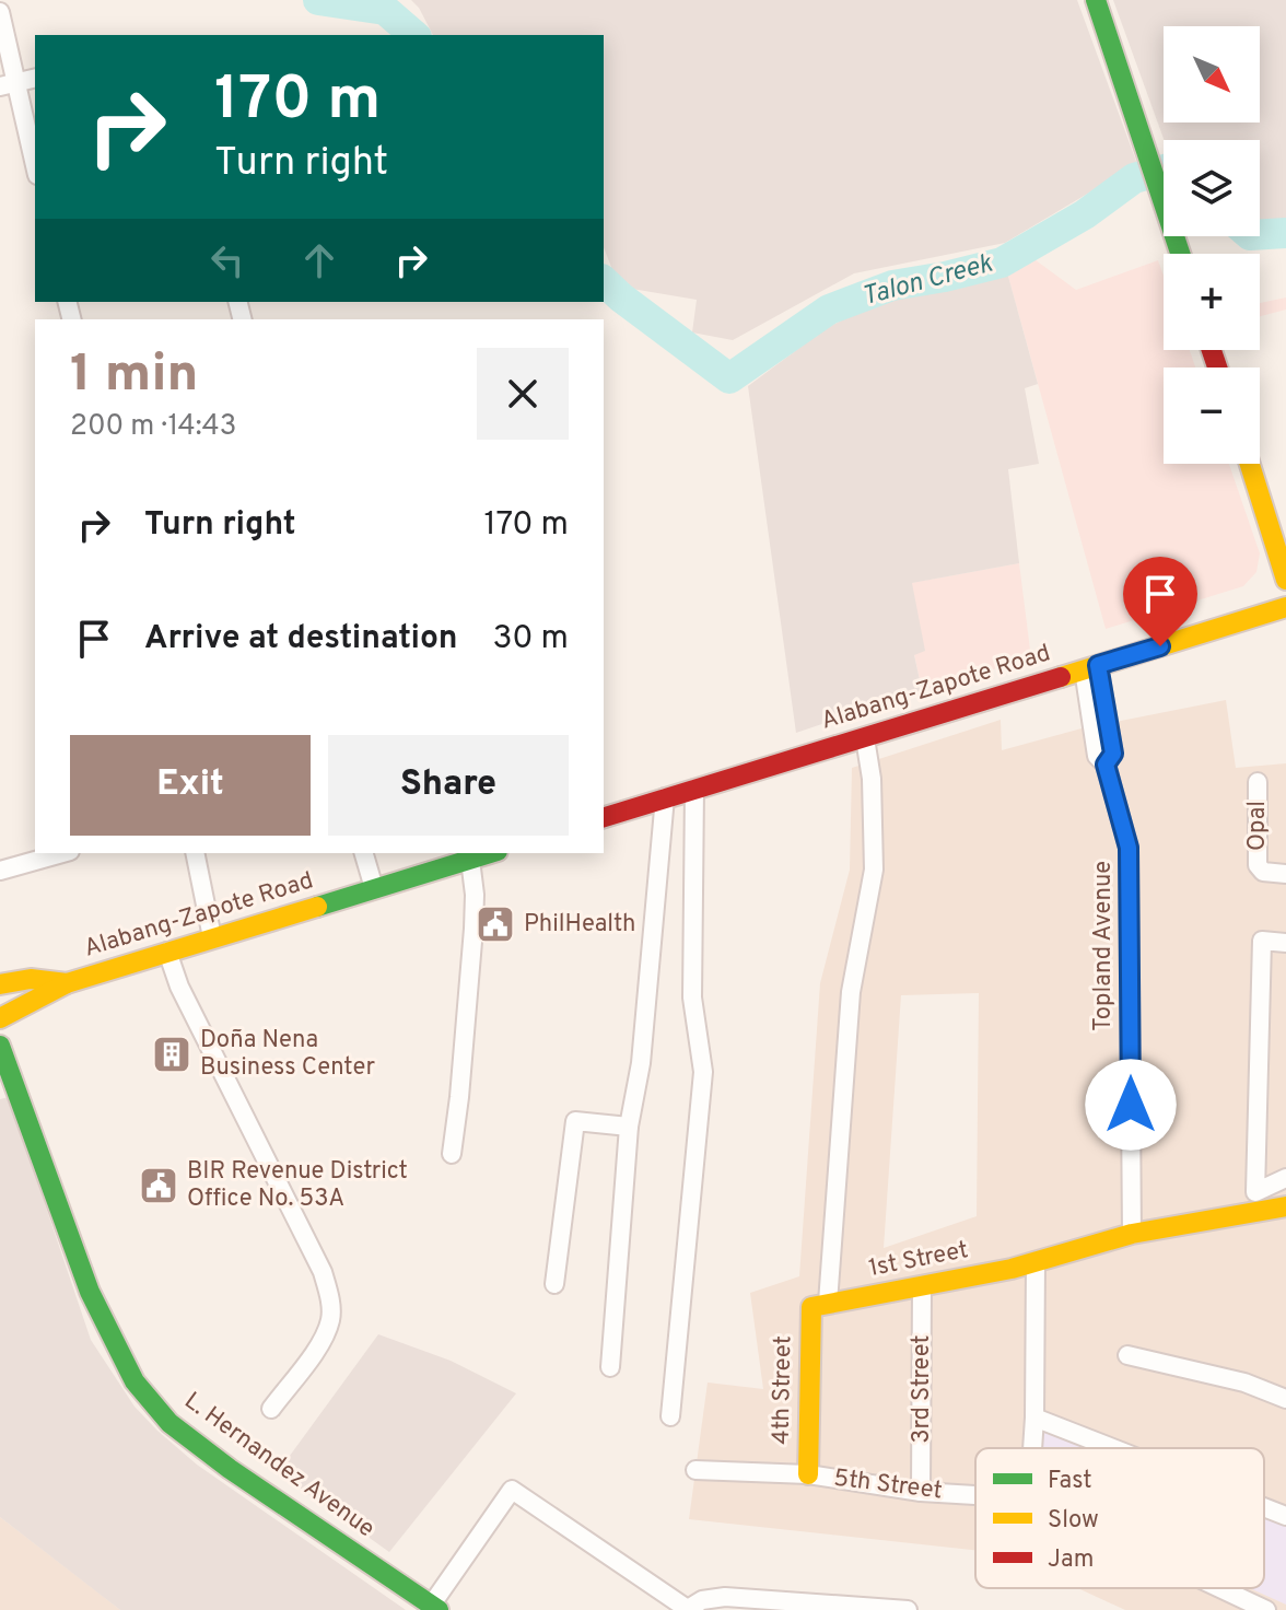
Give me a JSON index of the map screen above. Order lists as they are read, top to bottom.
{
  "streets": {
    "main road": [
      "Alabang-Zapote Road",
      "1st Street",
      "4th Street",
      "L. Hernandez Avenue"
    ],
    "street": [
      "Opal",
      "Topland Avenue",
      "3rd Street",
      "5th Street"
    ]
  },
  "crossings": [
    ["Alabang-Zapote Road", "Topland Avenue"],
    ["1st Street", "3rd Street"],
    ["1st Street", "4th Street"],
    ["3rd Street", "5th Street"],
    ["4th Street", "5th Street"]
  ],
  "water": ["Talon Creek"],
  "places": {
    "public building": ["PhilHealth", "BIR Revenue District Office No. 53A"],
    "building": ["Doña Nena Business Center"]
  },
  "legend": ["Fast", "Slow", "Jam"],
  "north": "bottom right",
  "page": {
    "map_buttons": ["+", "−"],
    "turn": ["170 m", "Turn right"],
    "heading": ["1 min", "200 m · 14:43"],
    "list": [
      {
        "name": "Turn right",
        "value": "170 m"
      },
      {
        "name": "Arrive at destination",
        "value": "30 m"
      }
    ],
    "buttons": ["Exit", "Share"]
  }
}
